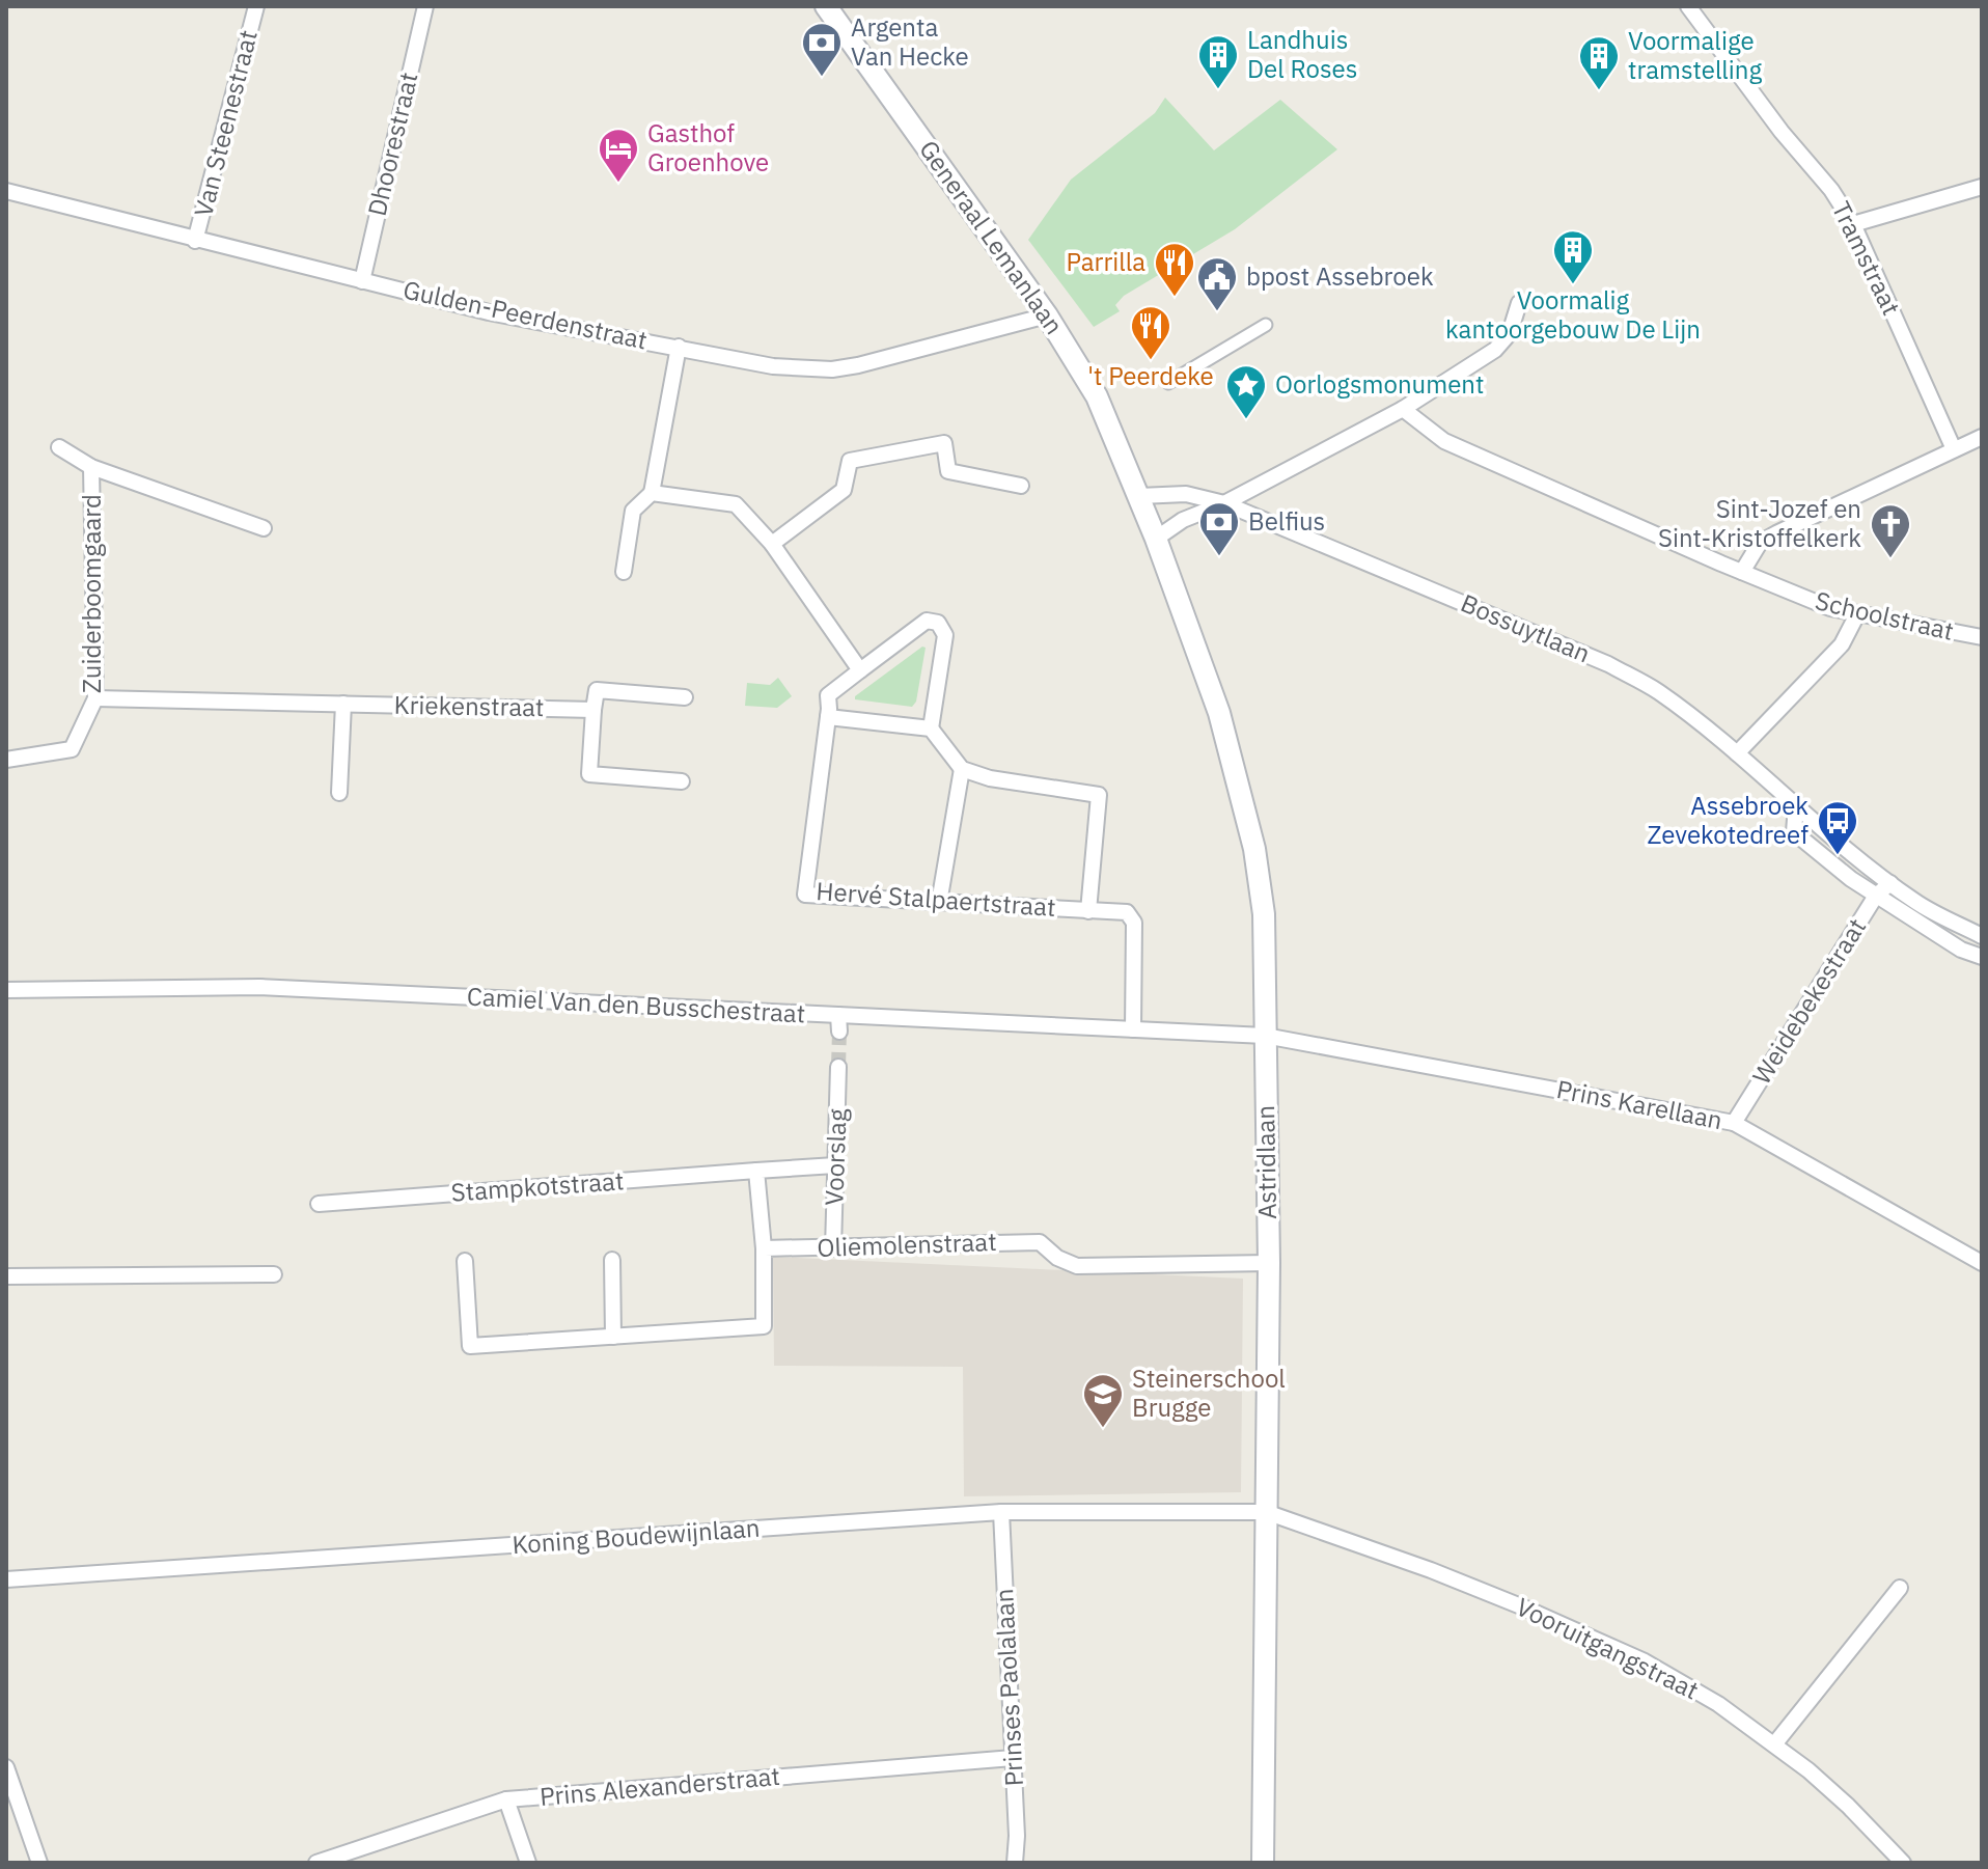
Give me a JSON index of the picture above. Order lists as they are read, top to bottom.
{
  "streets": {
    "main road": ["Generaal Lemanlaan", "Astridlaan"],
    "street": [
      "Van Steenestraat",
      "Dhoorestraat",
      "Tramstraat",
      "Gulden-Peerdenstraat",
      "Zuiderboomgaard",
      "Schoolstraat",
      "Bossuytlaan",
      "Kriekenstraat",
      "Hervé Stalpaertstraat",
      "Weidebekestraat",
      "Camiel Van den Busschestraat",
      "Prins Karellaan",
      "Voorslag",
      "Stampkotstraat",
      "Oliemolenstraat",
      "Koning Boudewijnlaan",
      "Vooruitgangstraat",
      "Prinses Paolalaan",
      "Prins Alexanderstraat"
    ]
  },
  "crossings": [
    ["Van Steenestraat", "Gulden-Peerdenstraat"],
    ["Dhoorestraat", "Gulden-Peerdenstraat"],
    ["Generaal Lemanlaan", "Gulden-Peerdenstraat"],
    ["Generaal Lemanlaan", "Bossuytlaan"],
    ["Generaal Lemanlaan", "Astridlaan"],
    ["Zuiderboomgaard", "Kriekenstraat"],
    ["Bossuytlaan", "Weidebekestraat"],
    ["Bossuytlaan", "Astridlaan"],
    ["Hervé Stalpaertstraat", "Camiel Van den Busschestraat"],
    ["Weidebekestraat", "Prins Karellaan"],
    ["Camiel Van den Busschestraat", "Prins Karellaan"],
    ["Camiel Van den Busschestraat", "Astridlaan"],
    ["Prins Karellaan", "Astridlaan"],
    ["Voorslag", "Stampkotstraat"],
    ["Voorslag", "Oliemolenstraat"],
    ["Astridlaan", "Oliemolenstraat"],
    ["Astridlaan", "Koning Boudewijnlaan"],
    ["Astridlaan", "Vooruitgangstraat"],
    ["Koning Boudewijnlaan", "Vooruitgangstraat"],
    ["Koning Boudewijnlaan", "Prinses Paolalaan"],
    ["Prinses Paolalaan", "Prins Alexanderstraat"]
  ],
  "places": {
    "bank": ["Argenta Van Hecke", "Belfius"],
    "building": ["Landhuis Del Roses", "Voormalige tramstelling", "Voormalig kantoorgebouw De Lijn"],
    "hotel": ["Gasthof Groenhove"],
    "restaurant": ["Parrilla", "'t Peerdeke"],
    "public building": ["bpost Assebroek"],
    "place": ["Oorlogsmonument"],
    "church": ["Sint-Jozef en Sint-Kristoffelkerk"],
    "bus stop": ["Assebroek Zevekotedreef"],
    "school or university": ["Steinerschool Brugge"]
  }
}
